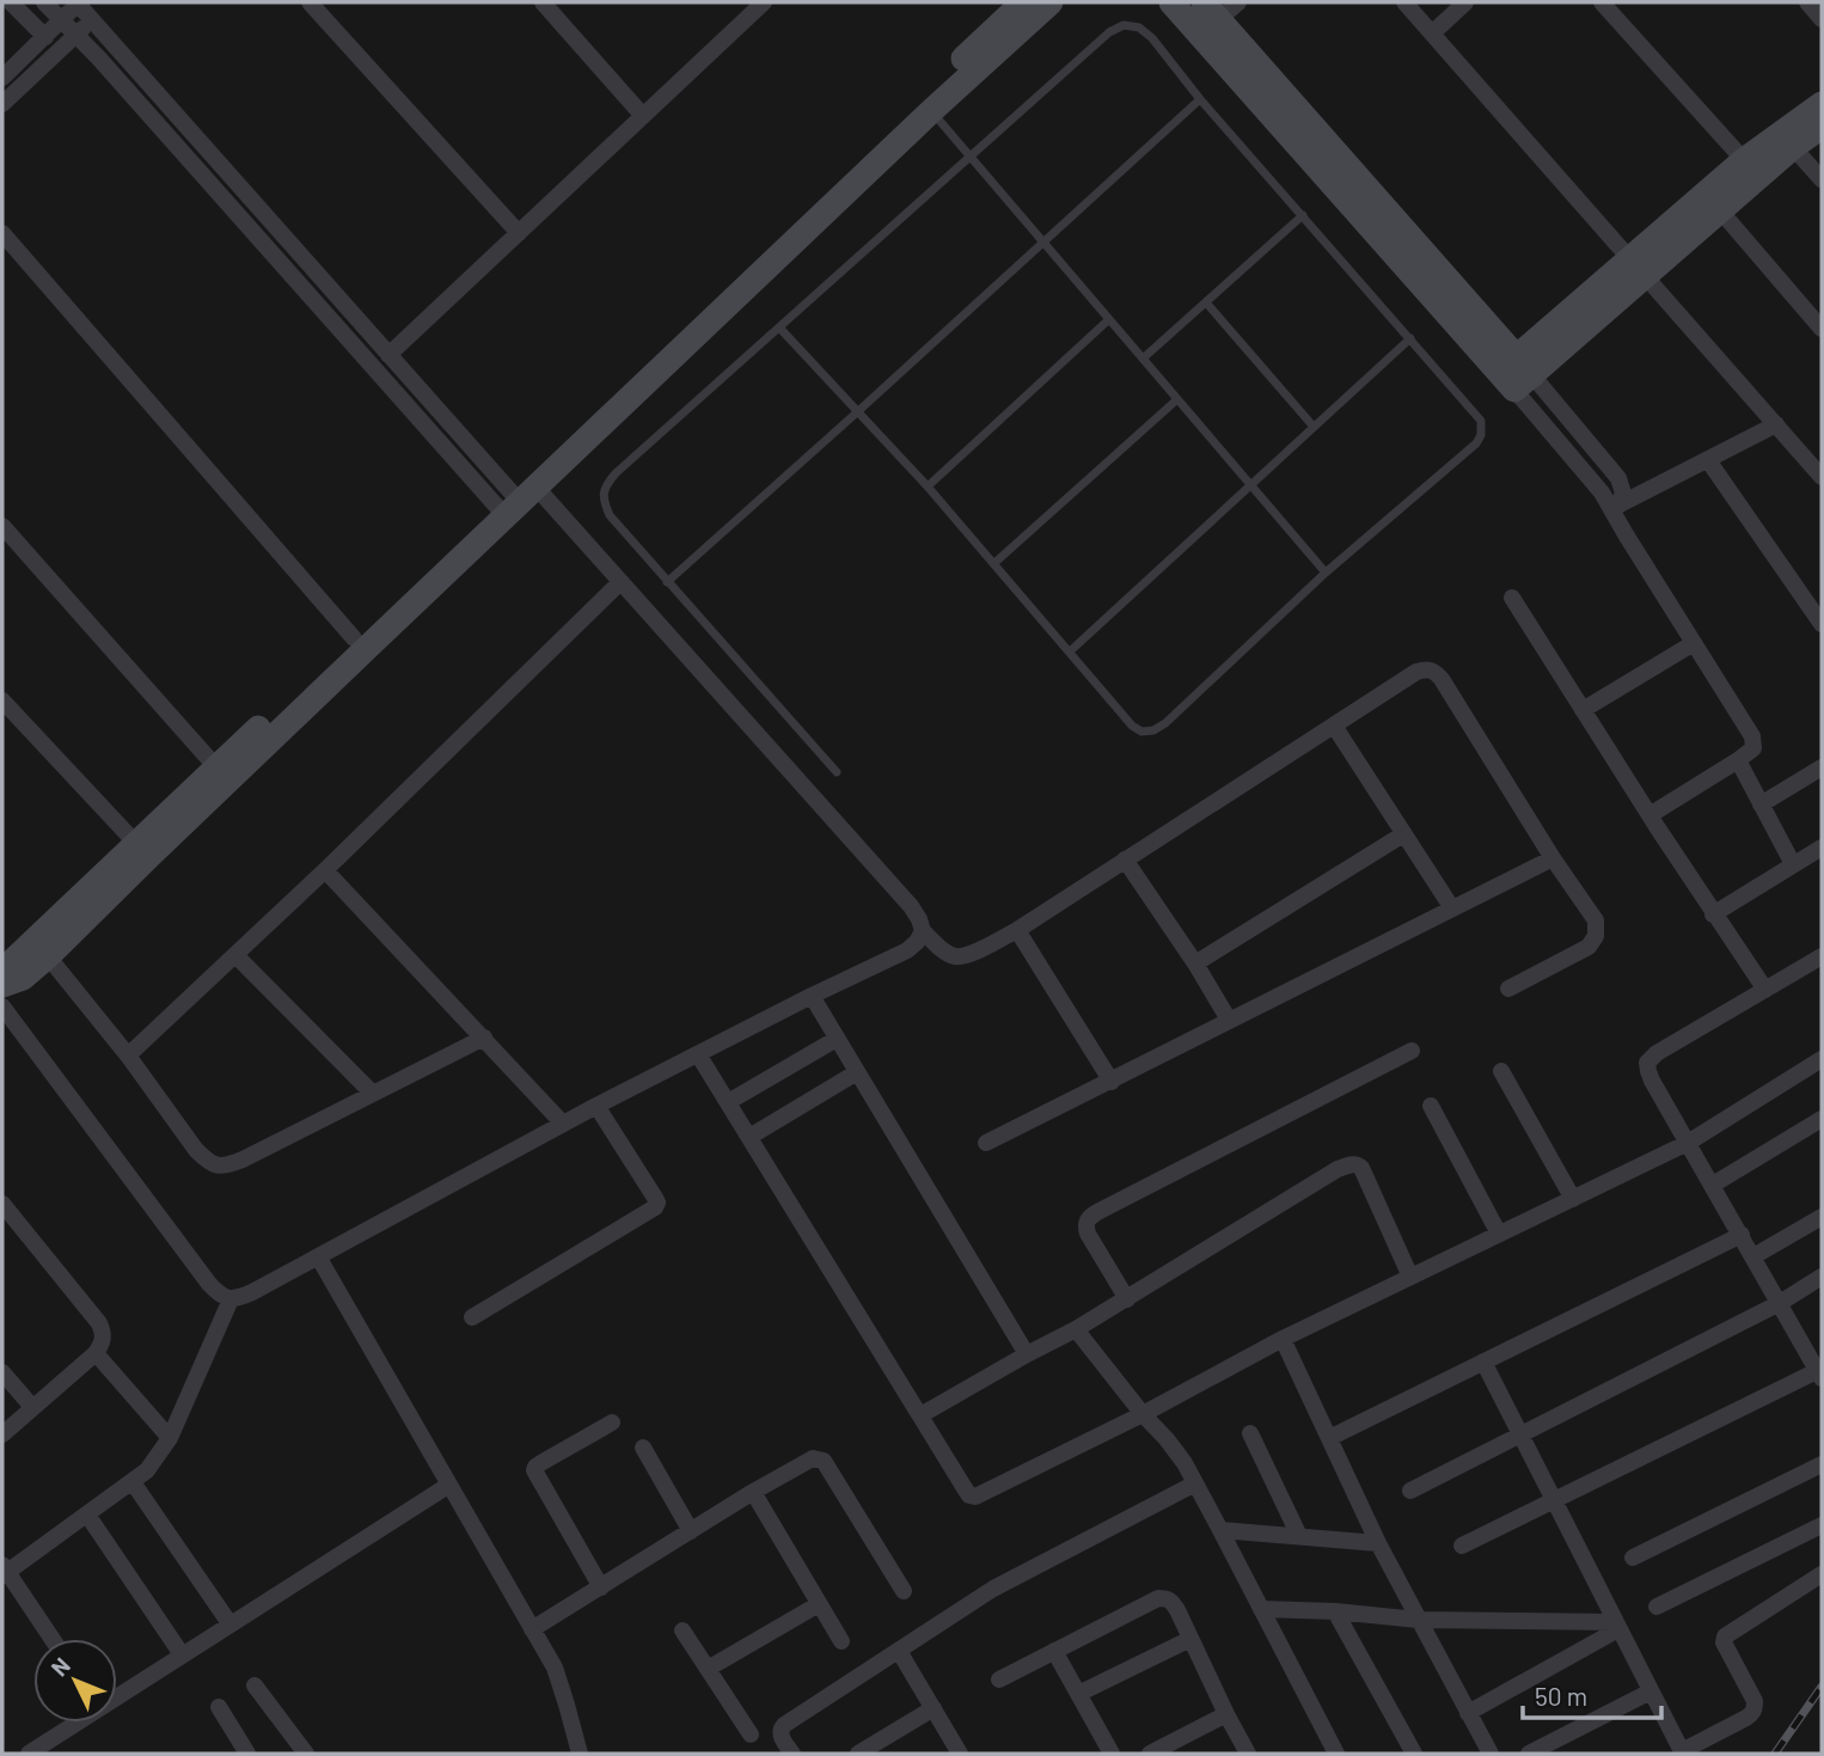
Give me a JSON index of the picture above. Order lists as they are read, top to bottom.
{
  "scale_bar": "50 m",
  "north": "top left"
}
